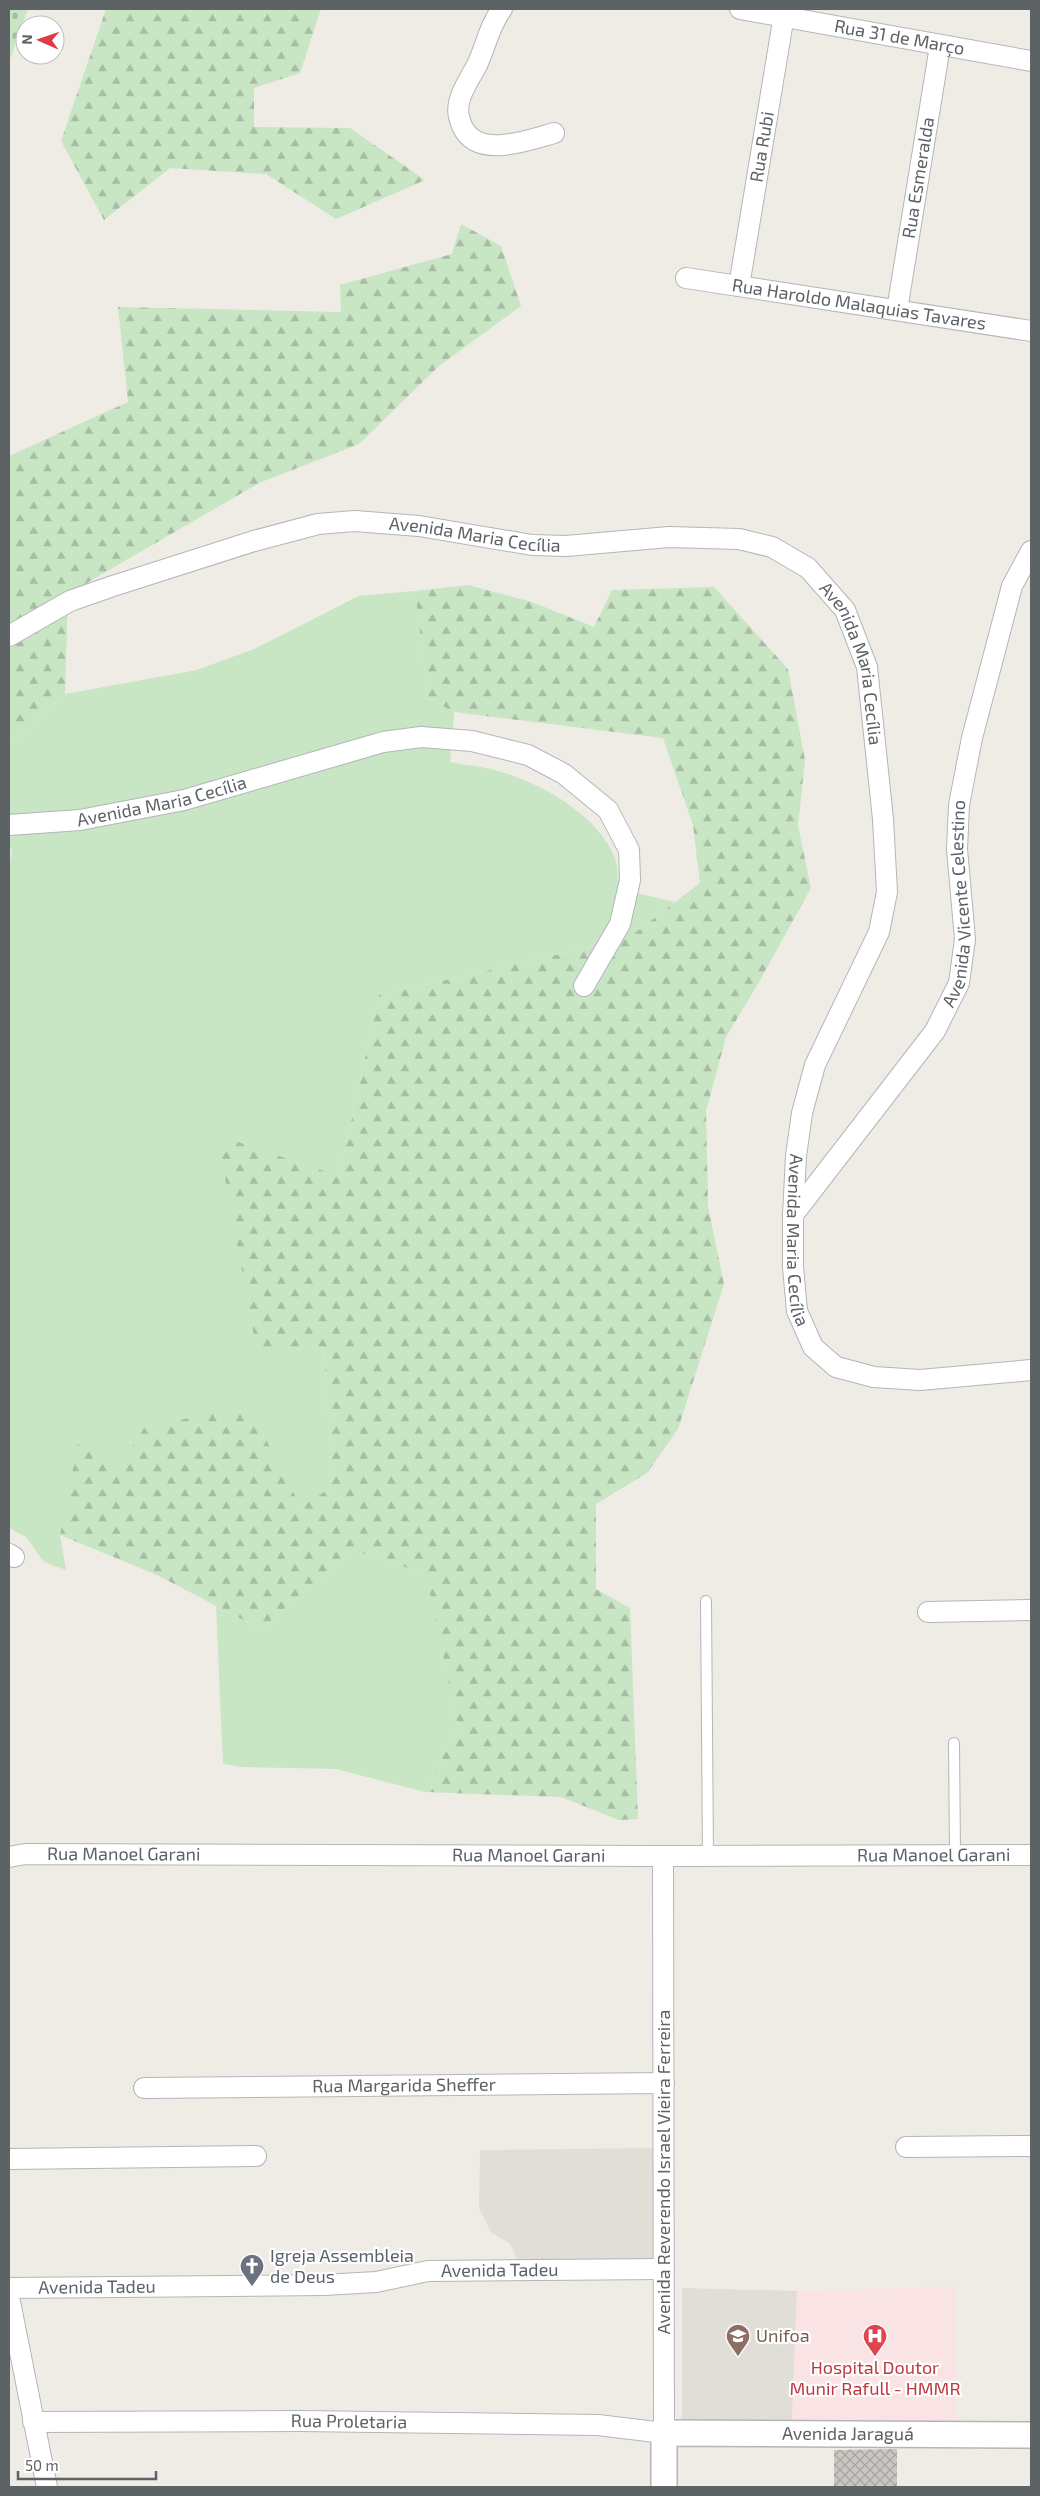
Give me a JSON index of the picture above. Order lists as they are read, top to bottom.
{
  "streets": {
    "street": [
      "Rua 31 de Março",
      "Rua Rubi",
      "Rua Esmeralda",
      "Rua Haroldo Malaquias Tavares",
      "Avenida Maria Cecília",
      "Avenida Vicente Celestino",
      "Rua Manoel Garani",
      "Rua Margarida Sheffer",
      "Avenida Reverendo Israel Vieira Ferreira",
      "Avenida Tadeu",
      "Rua Proletaria",
      "Avenida Jaraguá"
    ]
  },
  "crossings": [
    ["Rua 31 de Março", "Rua Rubi"],
    ["Rua 31 de Março", "Rua Esmeralda"],
    ["Rua Rubi", "Rua Haroldo Malaquias Tavares"],
    ["Rua Esmeralda", "Rua Haroldo Malaquias Tavares"],
    ["Avenida Maria Cecília", "Avenida Vicente Celestino"],
    ["Rua Manoel Garani", "Avenida Reverendo Israel Vieira Ferreira"],
    ["Rua Margarida Sheffer", "Avenida Reverendo Israel Vieira Ferreira"],
    ["Avenida Reverendo Israel Vieira Ferreira", "Avenida Tadeu"],
    ["Avenida Reverendo Israel Vieira Ferreira", "Rua Proletaria"],
    ["Avenida Reverendo Israel Vieira Ferreira", "Avenida Jaraguá"],
    ["Rua Proletaria", "Avenida Jaraguá"]
  ],
  "places": {
    "church": ["Igreja Assembleia de Deus"],
    "school or university": ["Unifoa"],
    "hospital": ["Hospital Doutor Munir Rafull - HMMR"]
  },
  "scale_bar": "50 m",
  "north": "left"
}
